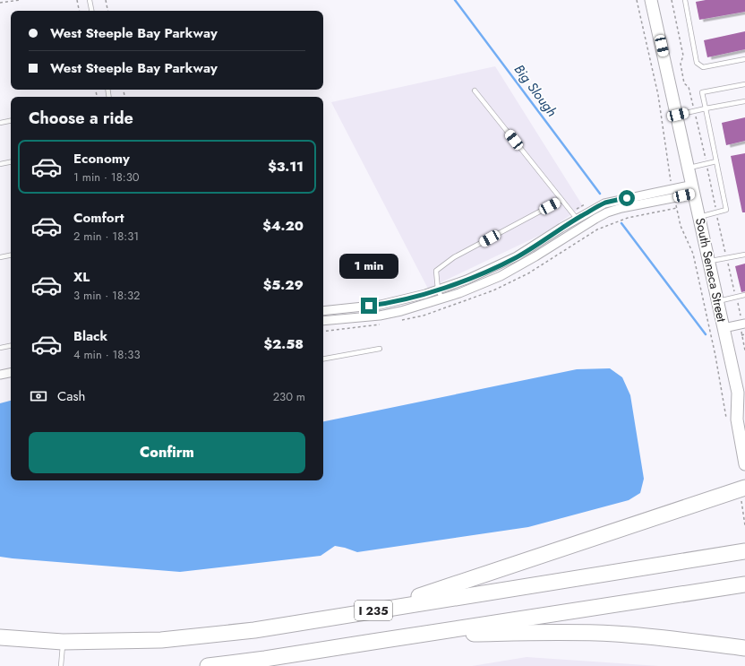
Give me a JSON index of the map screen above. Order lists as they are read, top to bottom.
{
  "streets": {
    "highway": ["I 235"],
    "street": ["South Seneca Street"]
  },
  "water": ["Big Slough"],
  "page": {
    "banner": ["West Steeple Bay Parkway", "West Steeple Bay Parkway"],
    "heading": "Choose a ride",
    "list": [
      {
        "name": "Economy",
        "note": "1 min · 18:30",
        "value": "$3.11"
      },
      {
        "name": "Comfort",
        "note": "2 min · 18:31",
        "value": "$4.20"
      },
      {
        "name": "XL",
        "note": "3 min · 18:32",
        "value": "$5.29"
      },
      {
        "name": "Black",
        "note": "4 min · 18:33",
        "value": "$2.58"
      }
    ],
    "bubble": "1 min",
    "pay": ["Cash", "230 m"],
    "buttons": "Confirm"
  }
}
